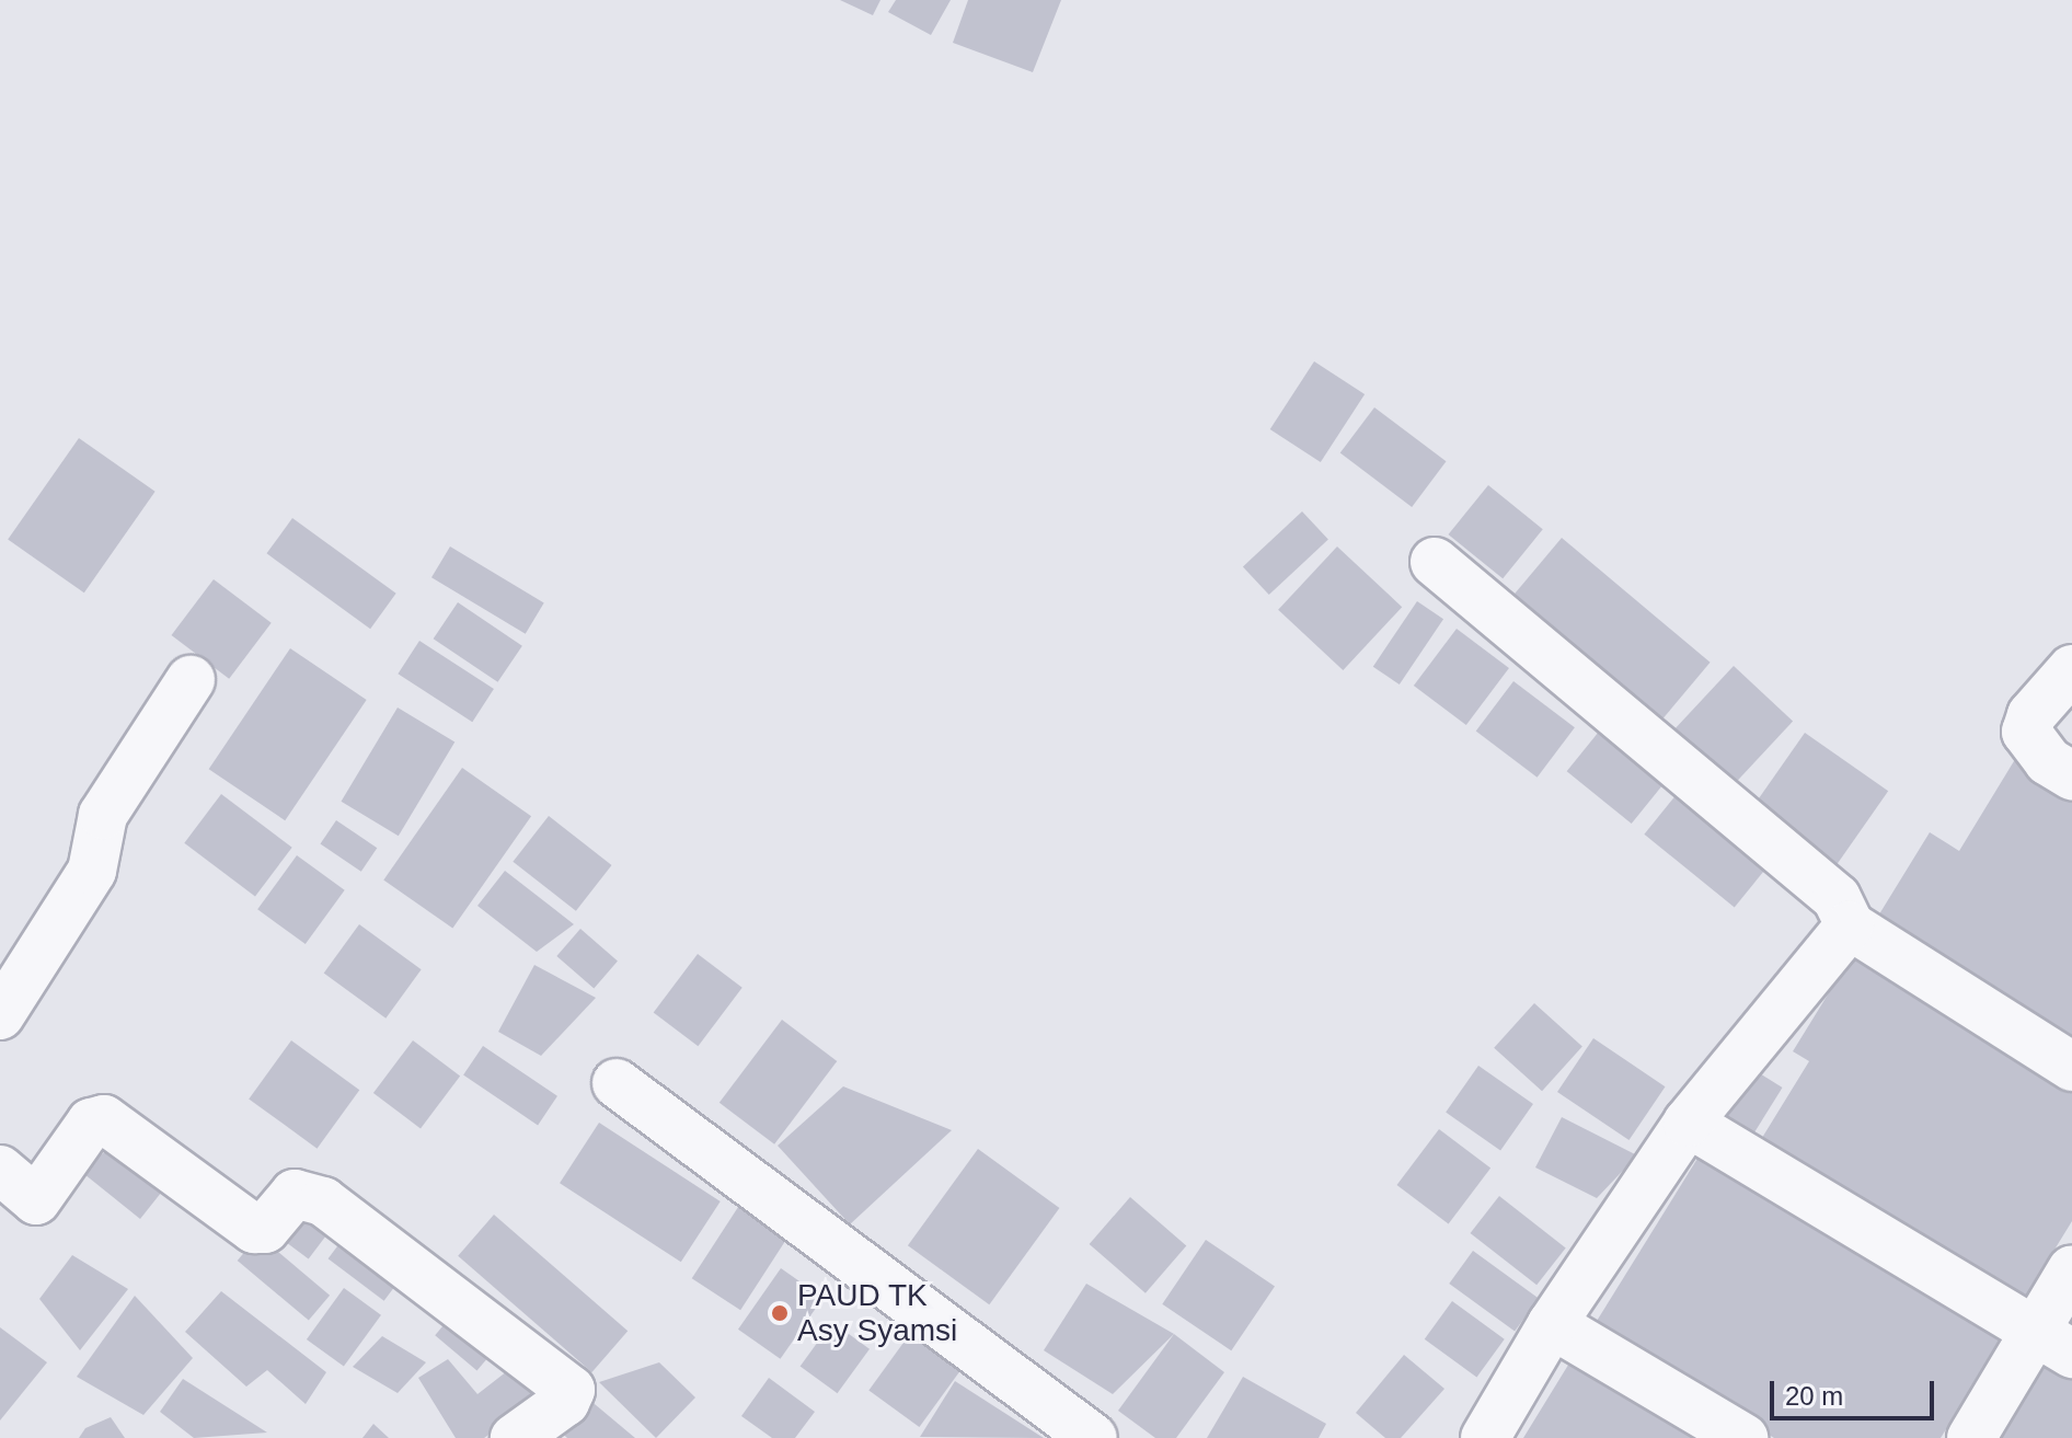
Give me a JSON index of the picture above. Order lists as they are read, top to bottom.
{
  "places": ["PAUD TK Asy Syamsi"],
  "scale_bar": "20 m"
}
